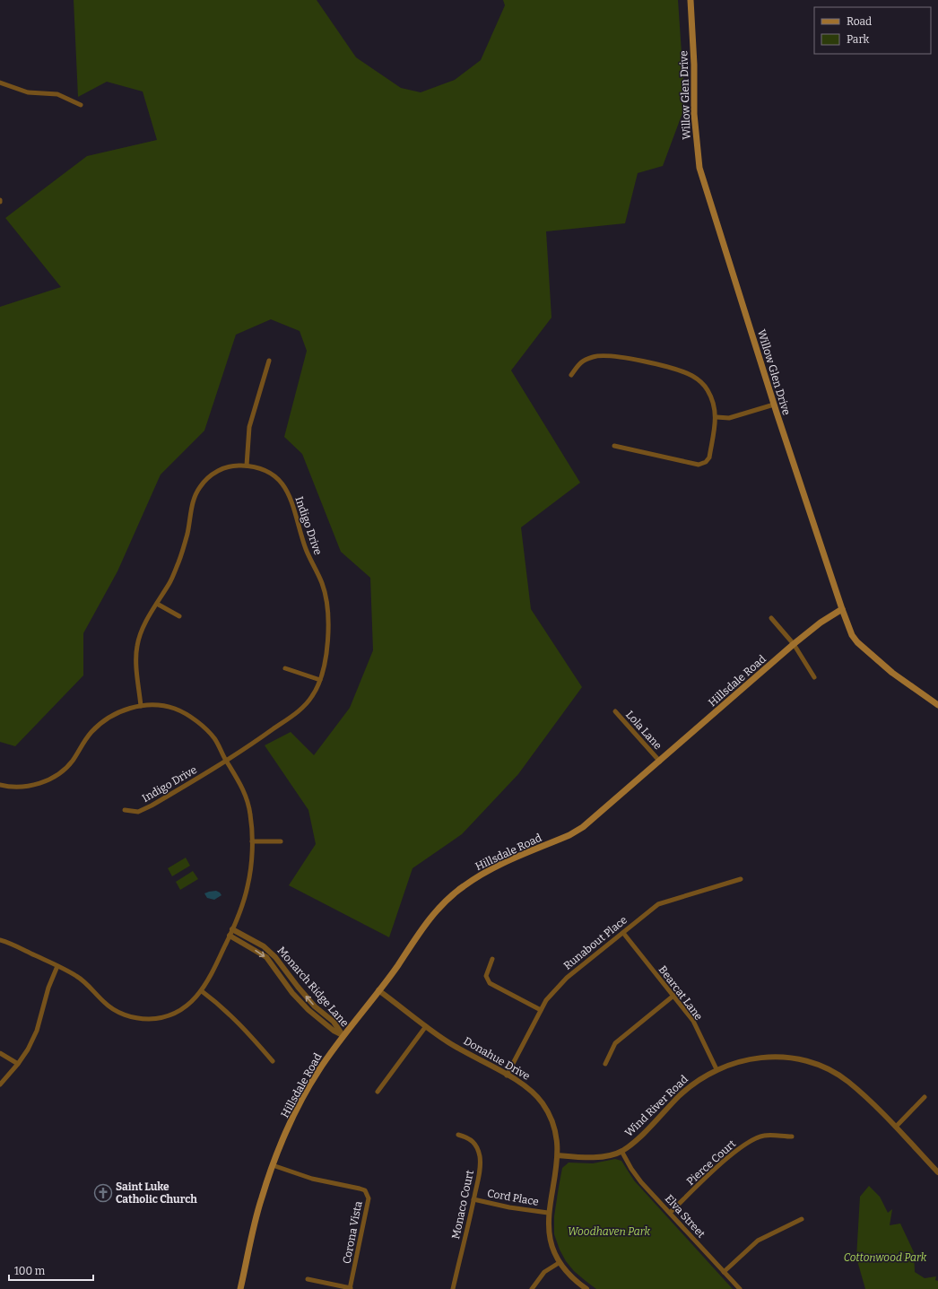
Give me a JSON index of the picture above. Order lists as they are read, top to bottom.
{
  "streets": {
    "main road": ["Willow Glen Drive", "Hillsdale Road"],
    "street": [
      "Indigo Drive",
      "Lola Lane",
      "Runabout Place",
      "Monarch Ridge Lane",
      "Bearcat Lane",
      "Donahue Drive",
      "Wind River Road",
      "Pierce Court",
      "Cord Place",
      "Monaco Court",
      "Elva Street",
      "Corona Vista"
    ]
  },
  "crossings": [
    ["Willow Glen Drive", "Hillsdale Road"],
    ["Hillsdale Road", "Lola Lane"],
    ["Hillsdale Road", "Monarch Ridge Lane"],
    ["Hillsdale Road", "Donahue Drive"],
    ["Hillsdale Road", "Corona Vista"],
    ["Runabout Place", "Bearcat Lane"],
    ["Runabout Place", "Donahue Drive"],
    ["Bearcat Lane", "Wind River Road"],
    ["Donahue Drive", "Wind River Road"],
    ["Donahue Drive", "Cord Place"],
    ["Wind River Road", "Elva Street"],
    ["Pierce Court", "Elva Street"],
    ["Cord Place", "Monaco Court"]
  ],
  "parks": ["Woodhaven Park", "Cottonwood Park"],
  "places": {
    "church": ["Saint Luke Catholic Church"]
  },
  "legend": ["Road", "Park"],
  "scale_bar": "100 m"
}
